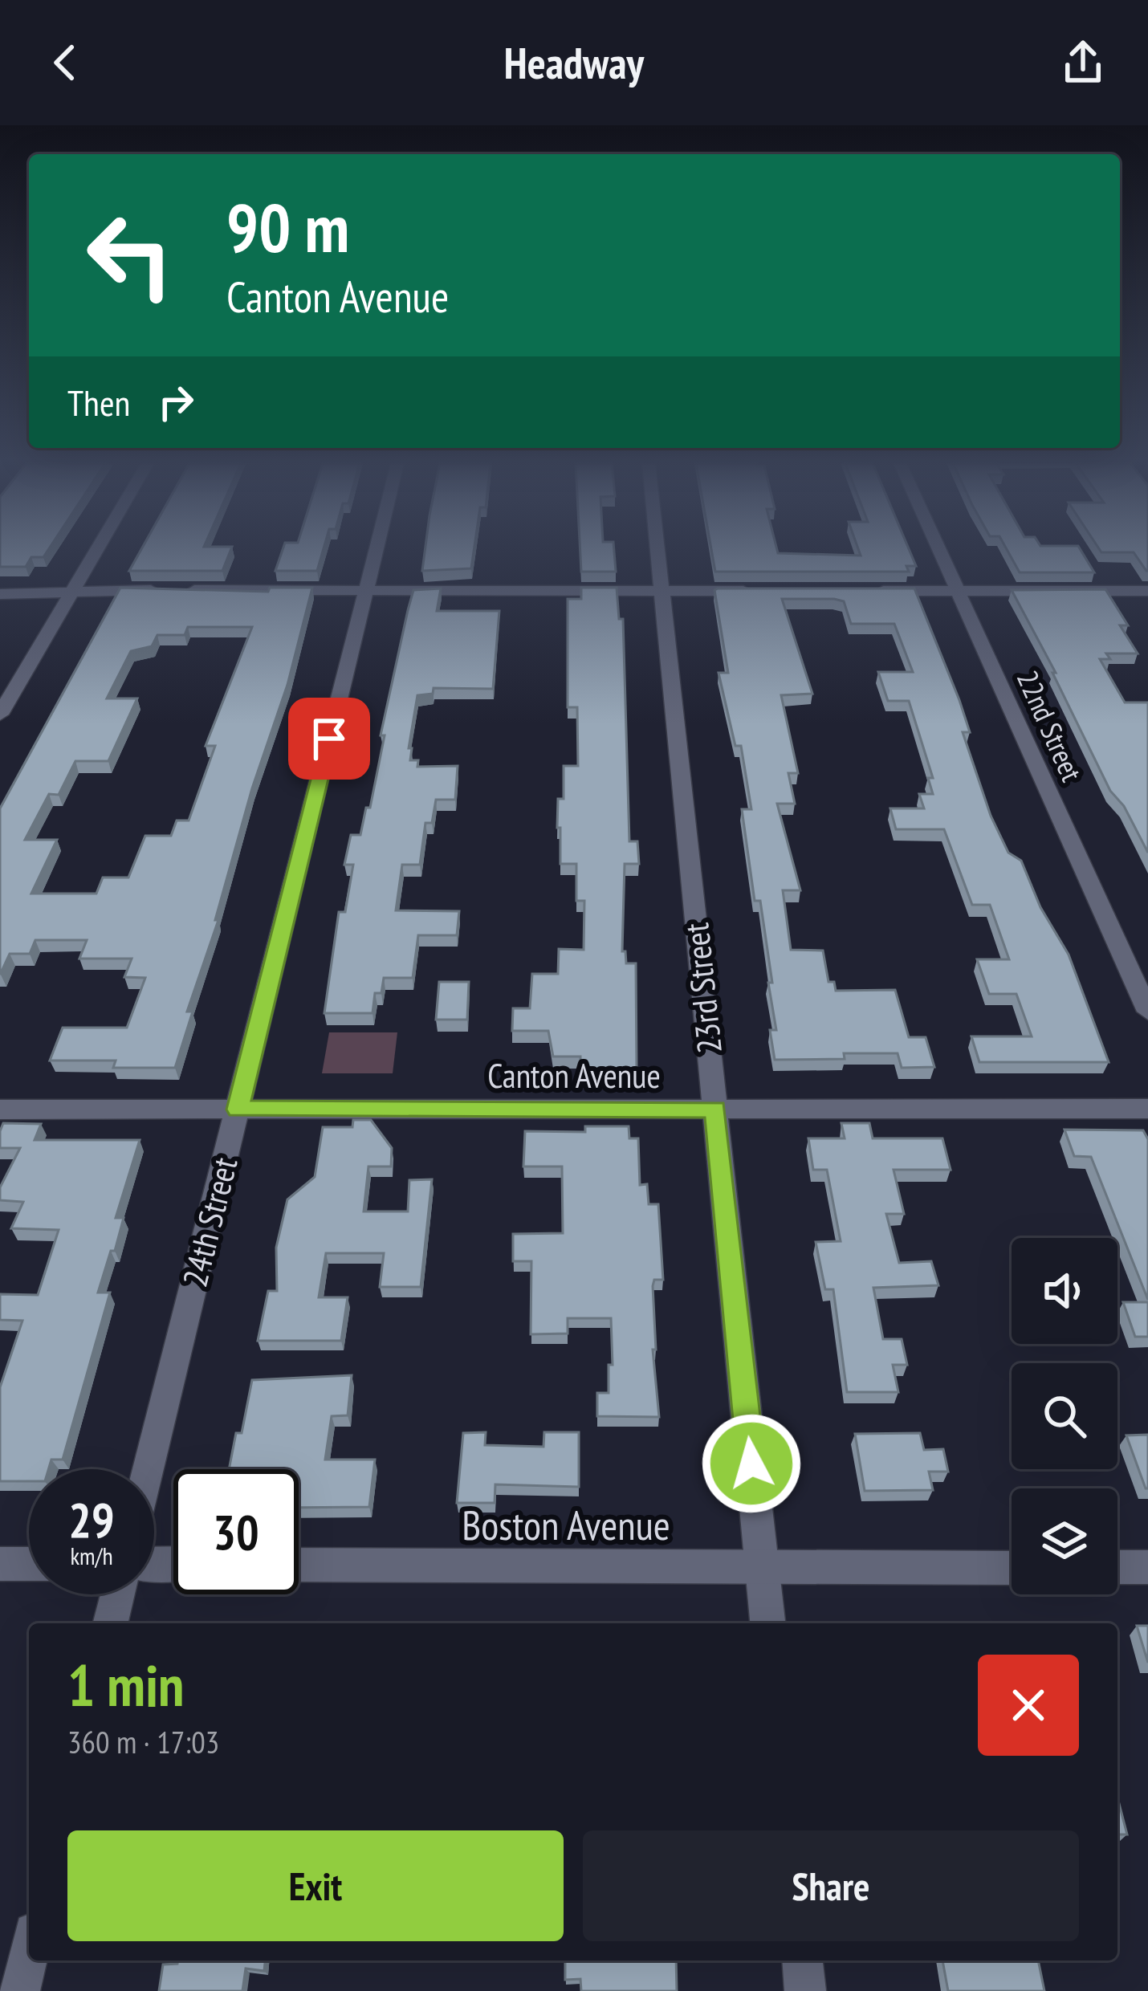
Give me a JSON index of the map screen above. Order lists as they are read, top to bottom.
{
  "streets": {
    "street": [
      "22nd Street",
      "23rd Street",
      "Canton Avenue",
      "24th Street",
      "Boston Avenue"
    ]
  },
  "crossings": [
    ["23rd Street", "Canton Avenue"],
    ["23rd Street", "Boston Avenue"],
    ["Canton Avenue", "24th Street"]
  ],
  "page": {
    "header": "Headway",
    "turn": ["90 m", "Canton Avenue"],
    "then": "Then",
    "speed": "29 km/h",
    "limit": "30",
    "heading": ["1 min", "360 m · 17:03"],
    "buttons": ["Exit", "Share"]
  }
}
